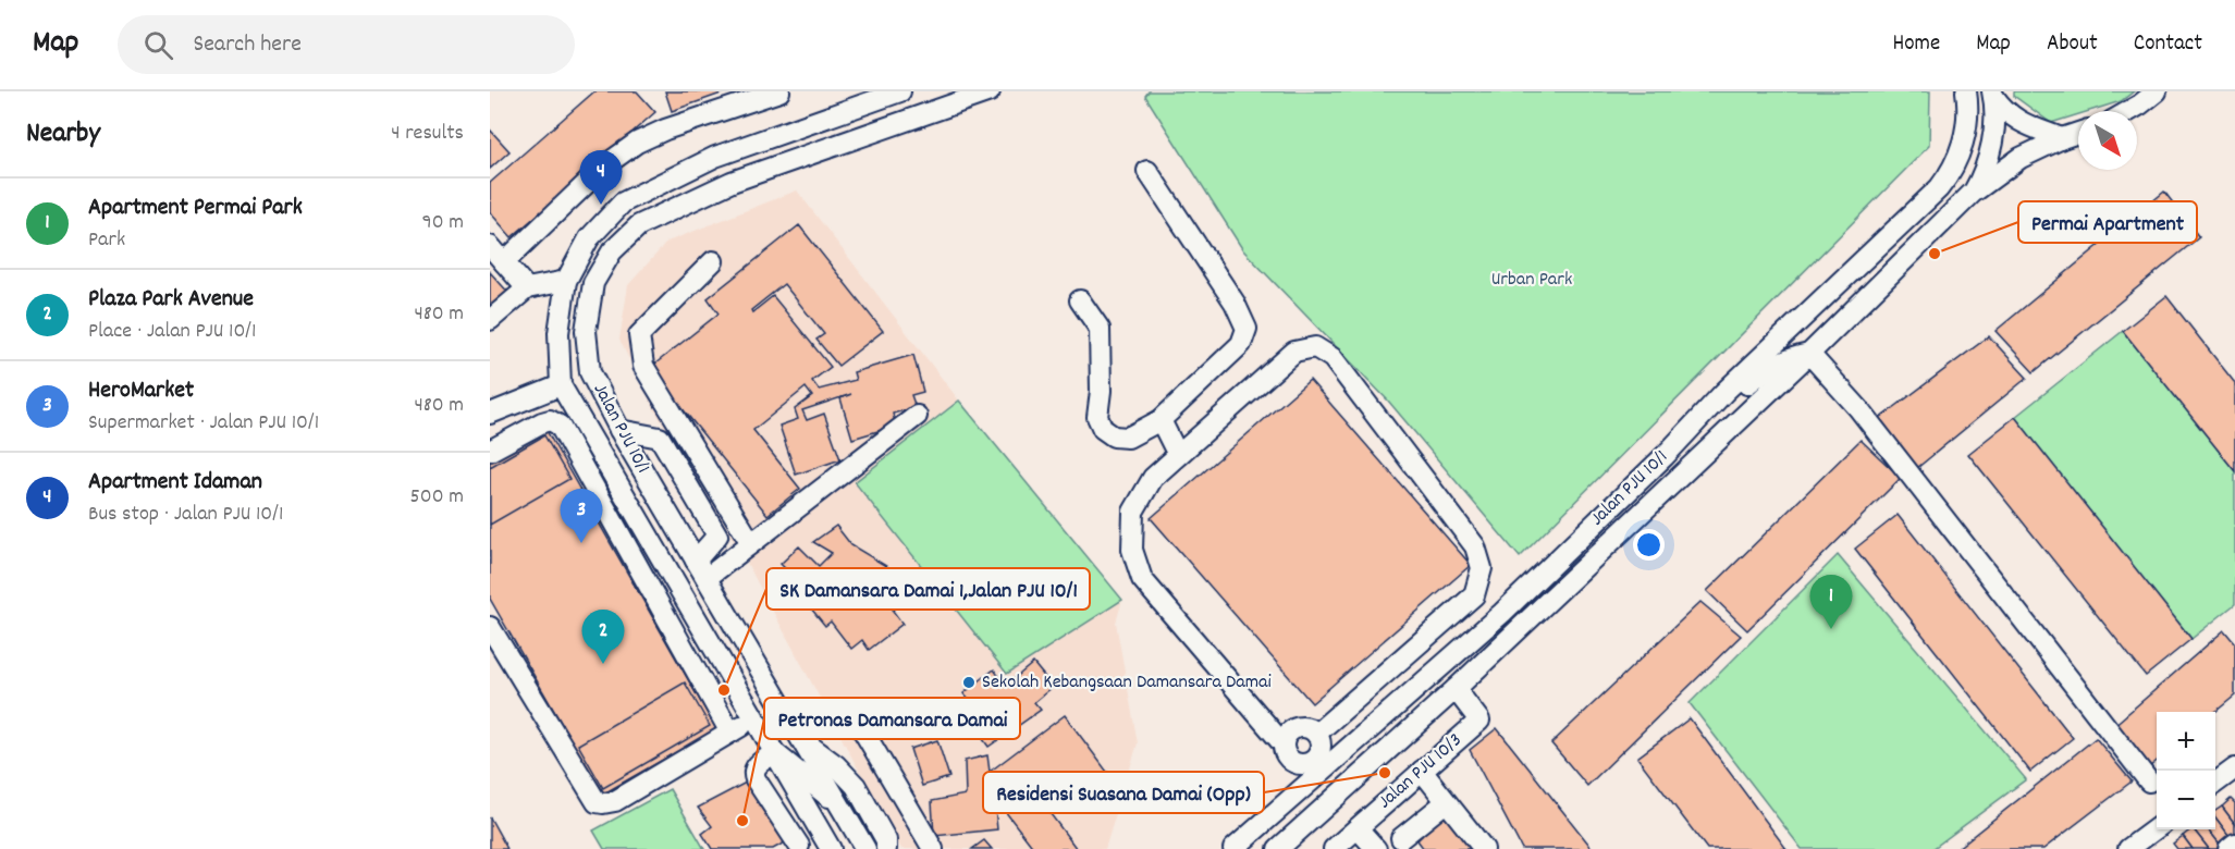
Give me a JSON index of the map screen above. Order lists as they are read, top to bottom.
{
  "streets": {
    "street": ["Jalan PJU 10/1", "Jalan PJU 10/3"]
  },
  "crossings": [
    ["Jalan PJU 10/1", "Jalan PJU 10/3"]
  ],
  "parks": ["Urban Park"],
  "places": [
    "Permai Apartment",
    "Sekolah Kebangsaan Damansara Damai",
    "SK Damansara Damai 1,Jalan PJU 10/1",
    "Residensi Suasana Damai (Opp)",
    "Petronas Damansara Damai"
  ],
  "north": "bottom right",
  "page": {
    "header": "Map",
    "search": "Search here",
    "nav": [
      "Home",
      "Map",
      "About",
      "Contact"
    ],
    "heading": ["Nearby", "4 results"],
    "pins": [
      "4",
      "3",
      "1",
      "2"
    ],
    "list": [
      {
        "mark": "1",
        "name": "Apartment Permai Park",
        "note": "Park",
        "value": "90 m"
      },
      {
        "mark": "2",
        "name": "Plaza Park Avenue",
        "note": "Place · Jalan PJU 10/1",
        "value": "480 m"
      },
      {
        "mark": "3",
        "name": "HeroMarket",
        "note": "Supermarket · Jalan PJU 10/1",
        "value": "480 m"
      },
      {
        "mark": "4",
        "name": "Apartment Idaman",
        "note": "Bus stop · Jalan PJU 10/1",
        "value": "500 m"
      }
    ],
    "map_buttons": ["+", "−"]
  }
}
